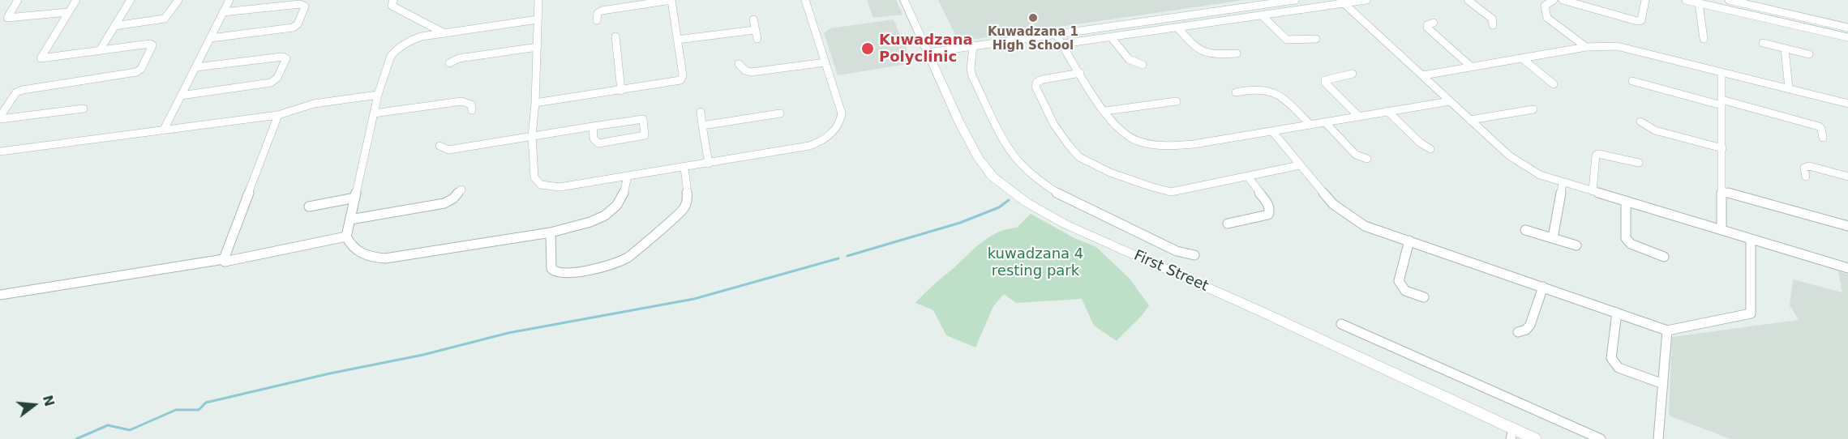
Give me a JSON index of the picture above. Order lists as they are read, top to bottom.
{
  "streets": {
    "street": ["First Street"]
  },
  "parks": ["kuwadzana 4 resting park"],
  "places": ["Kuwadzana 1 High School", "Kuwadzana Polyclinic"],
  "north": "right"
}
